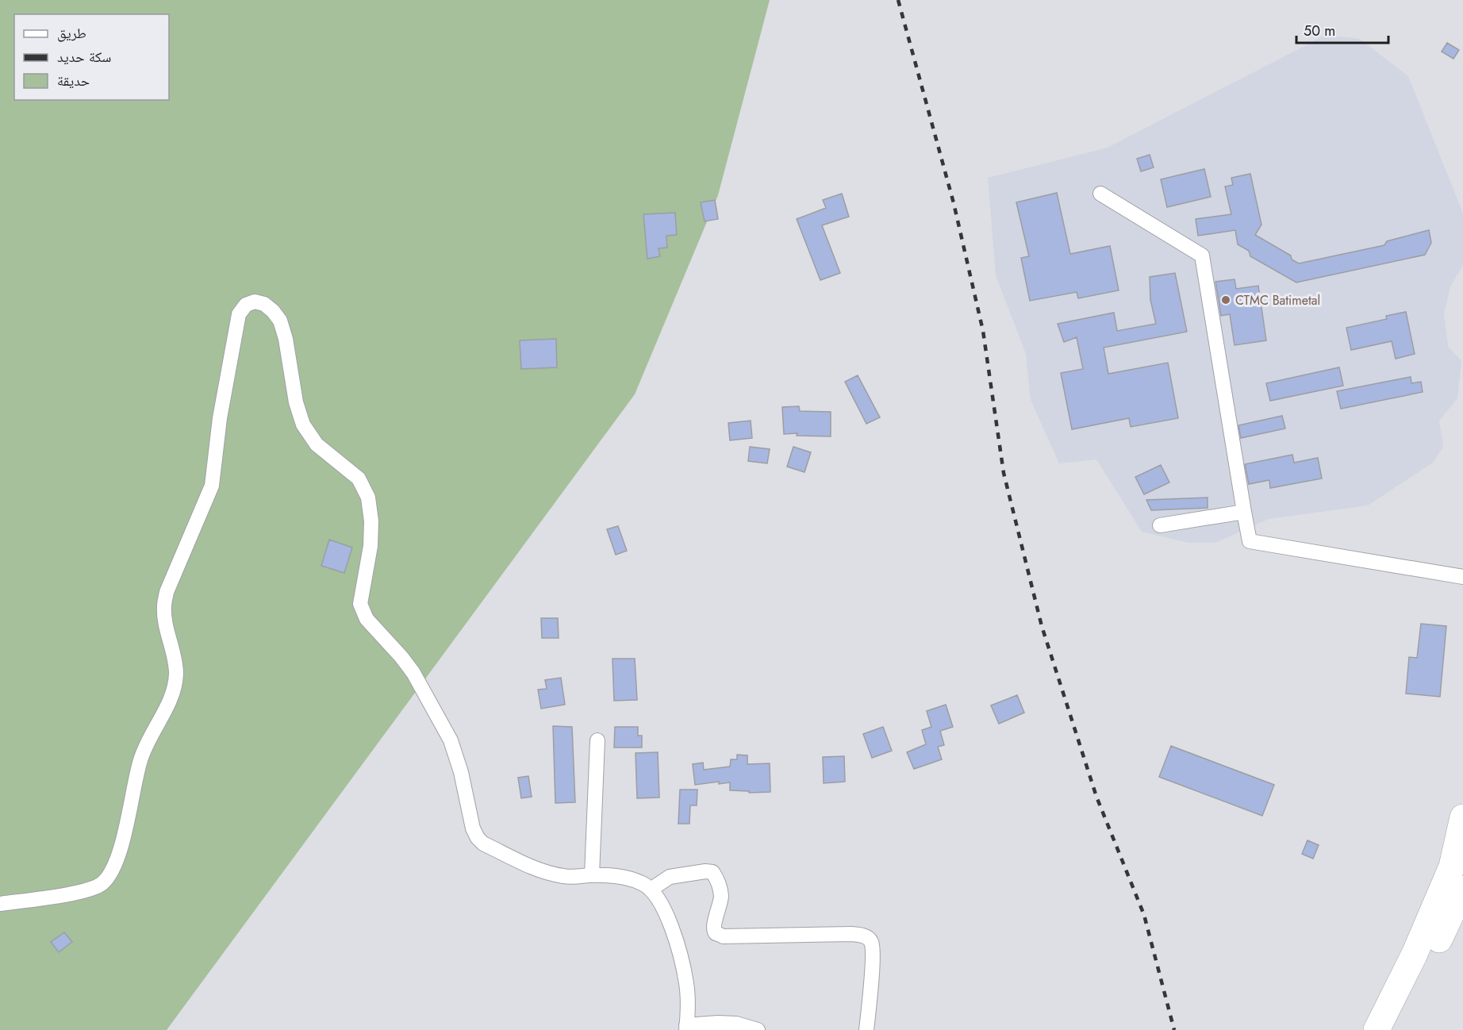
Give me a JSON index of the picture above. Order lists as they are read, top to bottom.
{
  "places": ["CTMC Batimetal"],
  "legend": ["طريق", "سكة حديد", "حديقة"],
  "scale_bar": "50 m"
}
